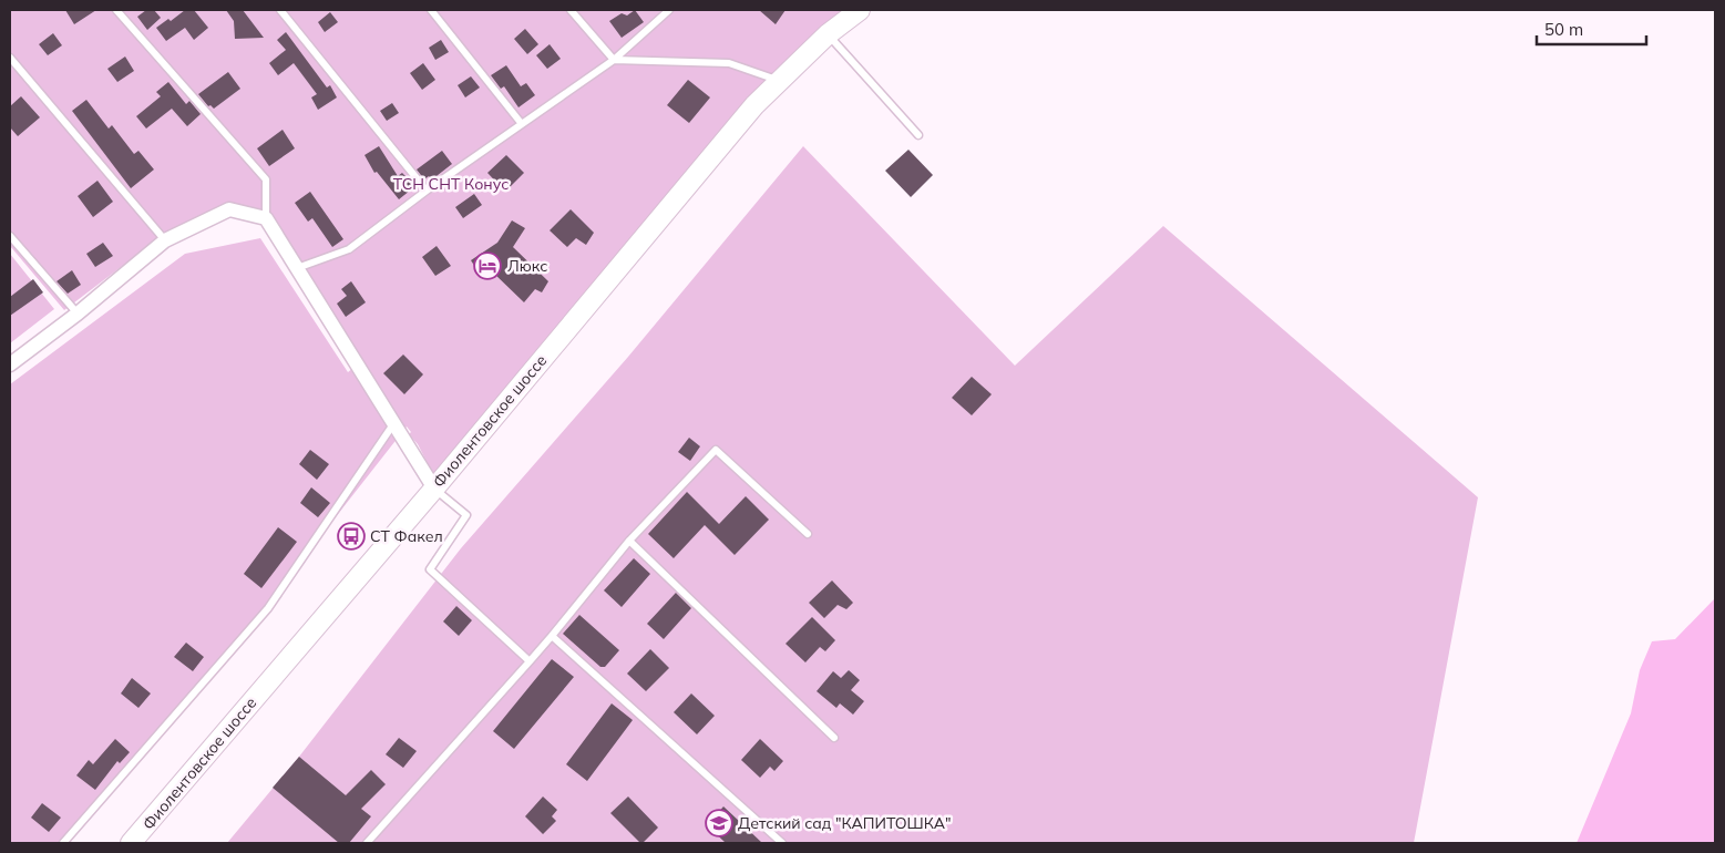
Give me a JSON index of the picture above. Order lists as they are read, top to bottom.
{
  "streets": {
    "main road": ["Фиолентовское шоссе"]
  },
  "parks": ["ТСН СНТ Конус"],
  "places": {
    "hotel": ["Люкс"],
    "bus stop": ["СТ Факел"],
    "school or university": ["Детский сад \"КАПИТОШКА\""]
  },
  "scale_bar": "50 m"
}
